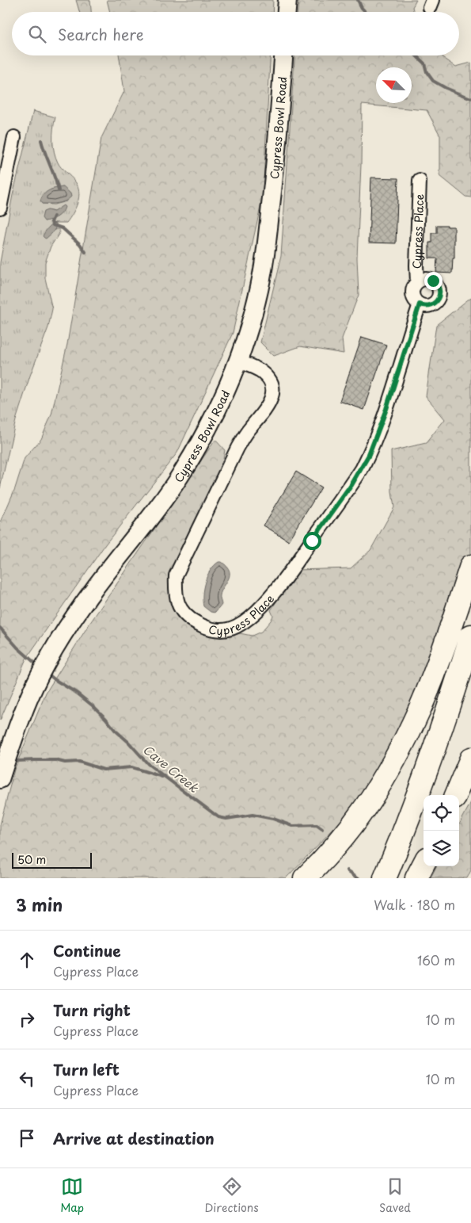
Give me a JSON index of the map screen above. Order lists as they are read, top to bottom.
{
  "streets": {
    "street": ["Cypress Bowl Road", "Cypress Place"]
  },
  "crossings": [
    ["Cypress Bowl Road", "Cypress Place"]
  ],
  "water": ["Cave Creek"],
  "scale_bar": "50 m",
  "north": "top left",
  "page": {
    "search": "Search here",
    "scale": "50 m",
    "heading": ["3 min", "Walk · 180 m"],
    "list": [
      ["Continue", "Cypress Place", "160 m"],
      ["Turn right", "Cypress Place", "10 m"],
      ["Turn left", "Cypress Place", "10 m"],
      "Arrive at destination"
    ],
    "nav": ["Map", "Directions", "Saved"]
  }
}
